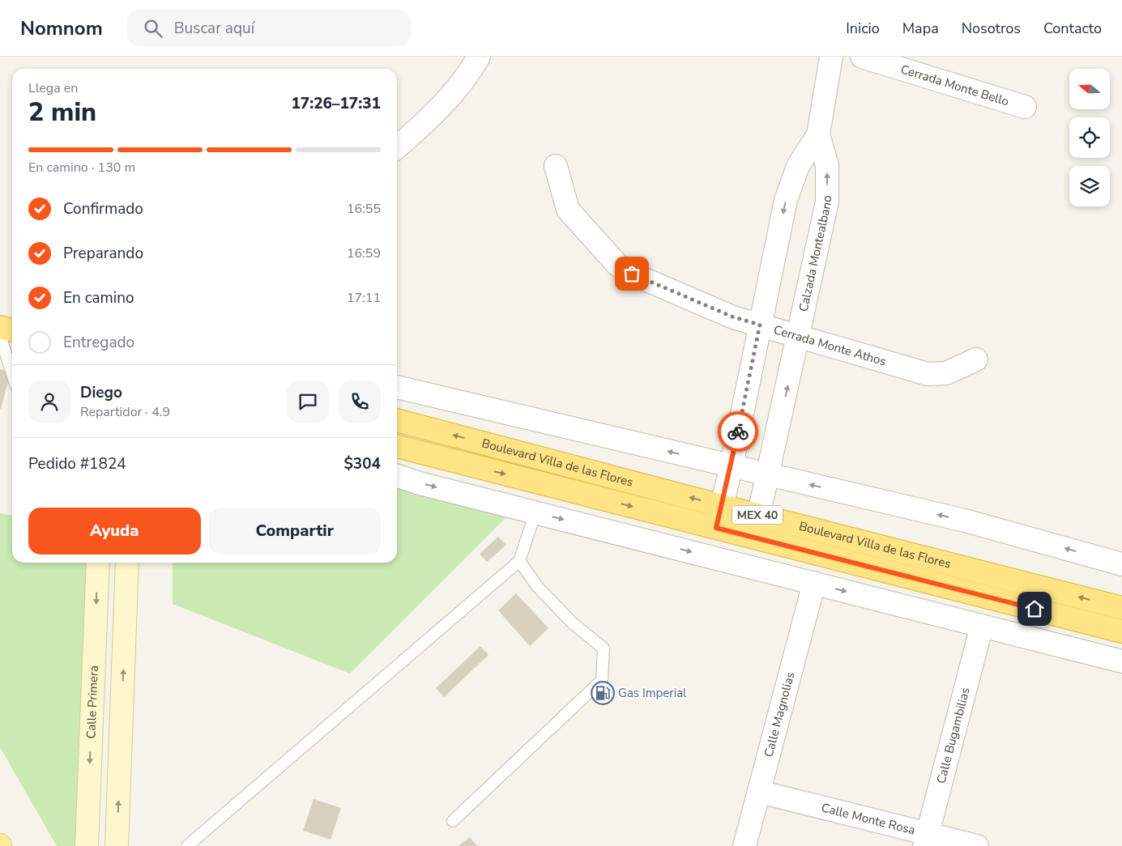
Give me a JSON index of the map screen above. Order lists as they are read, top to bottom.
{
  "streets": {
    "highway": ["Boulevard Villa de las Flores", "MEX 40"],
    "main road": ["Calle Primera"],
    "street": [
      "Cerrada Monte Bello",
      "Calzada Montealbano",
      "Cerrada Monte Athos",
      "Calle Magnolias",
      "Calle Bugambilias",
      "Calle Monte Rosa"
    ]
  },
  "crossings": [
    ["Calzada Montealbano", "Cerrada Monte Athos"],
    ["Calzada Montealbano", "Boulevard Villa de las Flores"],
    ["Calle Magnolias", "Calle Monte Rosa"],
    ["Calle Bugambilias", "Calle Monte Rosa"]
  ],
  "places": {
    "fuel station": ["Gas Imperial"]
  },
  "north": "left",
  "page": {
    "header": "Nomnom",
    "search": "Buscar aquí",
    "nav": [
      "Inicio",
      "Mapa",
      "Nosotros",
      "Contacto"
    ],
    "heading": ["2 min", "Llega en", "17:26–17:31"],
    "panel": [
      "Diego",
      "Repartidor · 4.9",
      "Pedido #1824",
      "$304"
    ],
    "bar": "En camino · 130 m",
    "list": [
      ["Confirmado", "16:55"],
      ["Preparando", "16:59"],
      ["En camino", "17:11"],
      "Entregado"
    ],
    "buttons": ["Ayuda", "Compartir"]
  }
}
